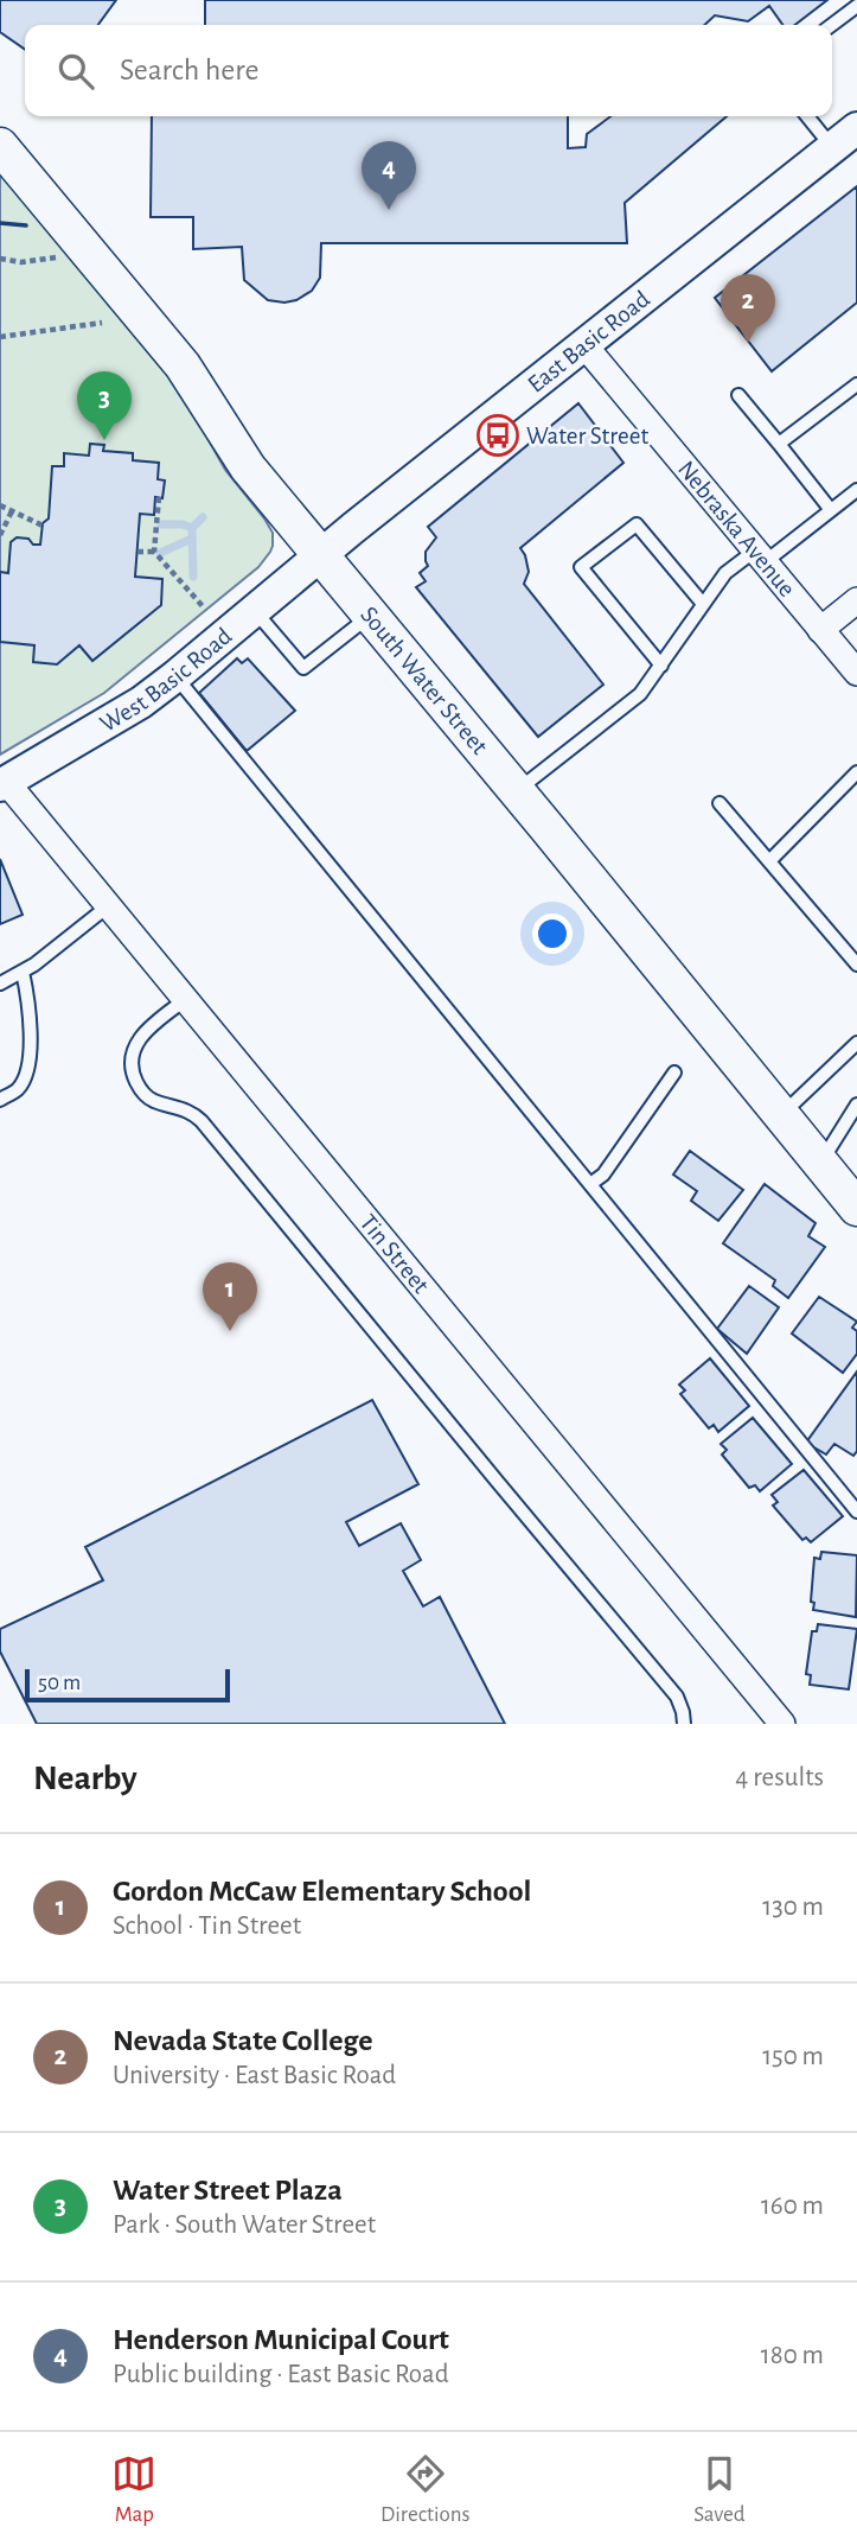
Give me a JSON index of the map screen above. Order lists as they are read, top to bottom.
{
  "streets": {
    "main road": ["South Water Street"],
    "street": [
      "East Basic Road",
      "Nebraska Avenue",
      "West Basic Road",
      "Tin Street"
    ]
  },
  "crossings": [
    ["East Basic Road", "Nebraska Avenue"],
    ["East Basic Road", "West Basic Road"],
    ["East Basic Road", "South Water Street"],
    ["West Basic Road", "South Water Street"],
    ["West Basic Road", "Tin Street"]
  ],
  "places": {
    "bus stop": ["Water Street"]
  },
  "scale_bar": "50 m",
  "page": {
    "search": "Search here",
    "pins": [
      "4",
      "2",
      "3",
      "1"
    ],
    "scale": "50 m",
    "heading": ["Nearby", "4 results"],
    "list": [
      {
        "mark": "1",
        "name": "Gordon McCaw Elementary School",
        "note": "School · Tin Street",
        "value": "130 m"
      },
      {
        "mark": "2",
        "name": "Nevada State College",
        "note": "University · East Basic Road",
        "value": "150 m"
      },
      {
        "mark": "3",
        "name": "Water Street Plaza",
        "note": "Park · South Water Street",
        "value": "160 m"
      },
      {
        "mark": "4",
        "name": "Henderson Municipal Court",
        "note": "Public building · East Basic Road",
        "value": "180 m"
      }
    ],
    "nav": ["Map", "Directions", "Saved"]
  }
}
